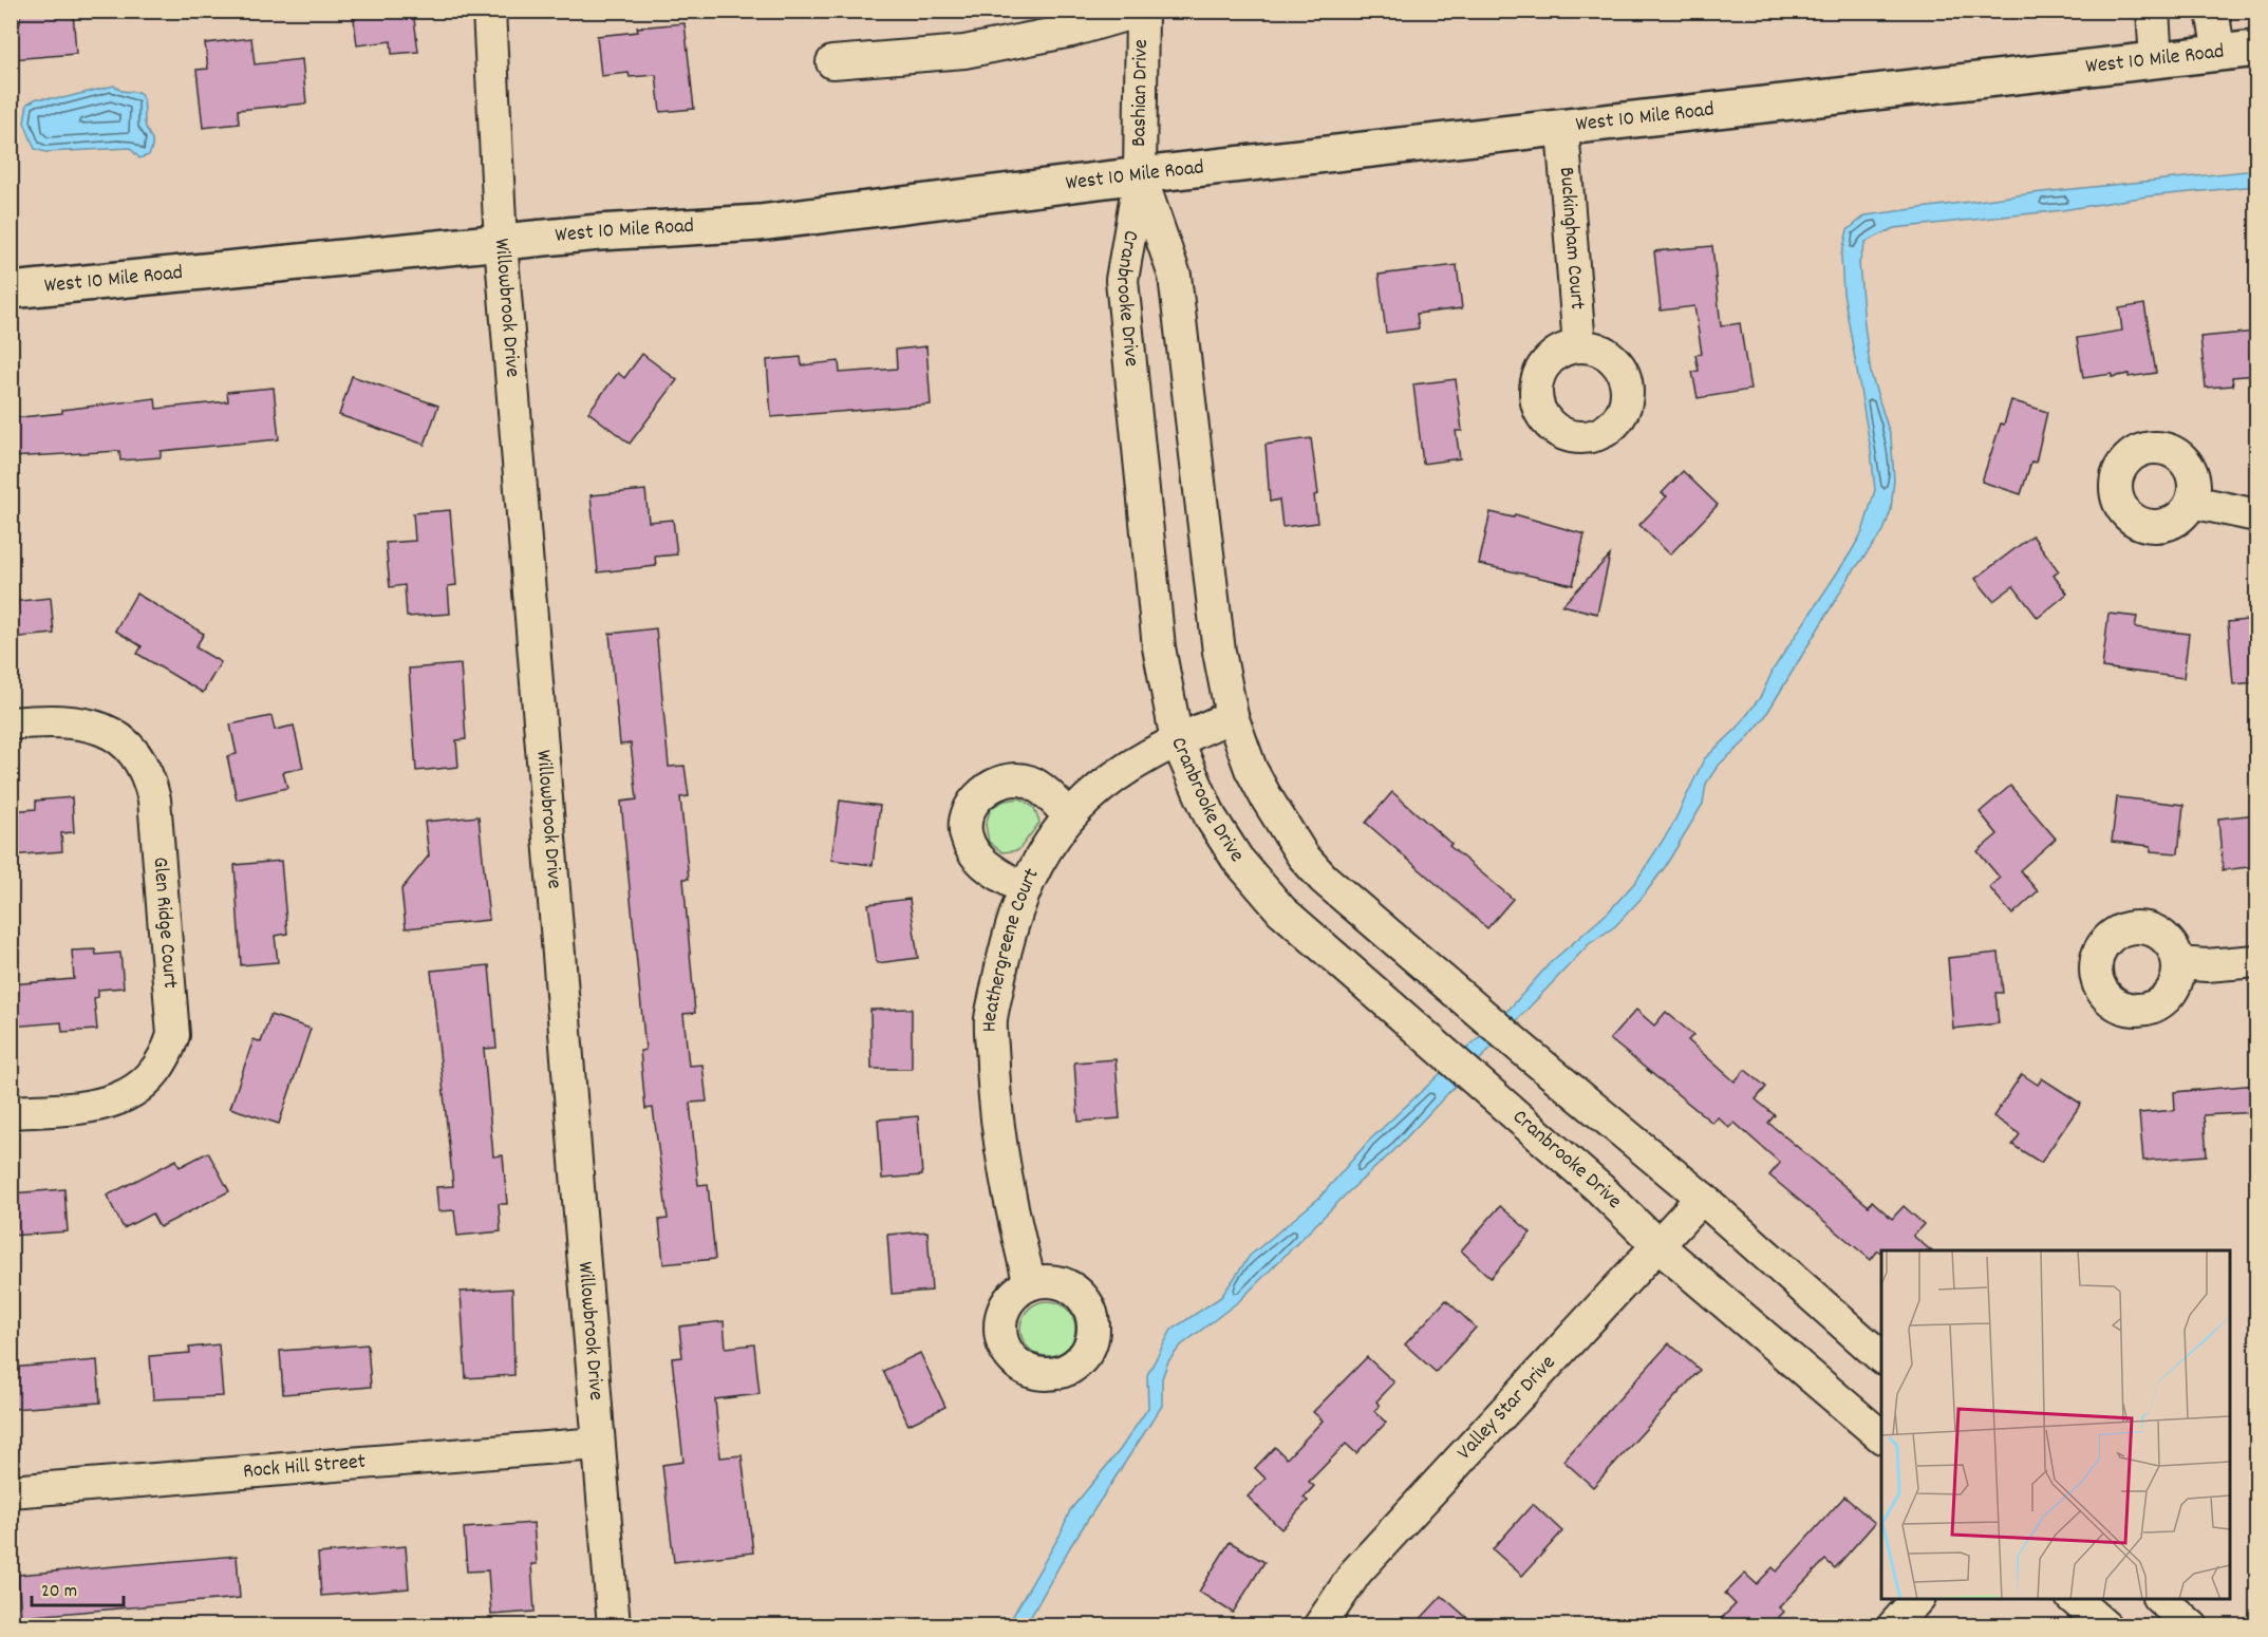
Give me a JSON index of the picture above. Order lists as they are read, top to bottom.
{
  "streets": {
    "main road": ["West 10 Mile Road"],
    "street": [
      "Bashian Drive",
      "Buckingham Court",
      "Cranbrooke Drive",
      "Willowbrook Drive",
      "Glen Ridge Court",
      "Heathergreene Court",
      "Valley Star Drive",
      "Rock Hill Street"
    ]
  },
  "crossings": [
    ["West 10 Mile Road", "Bashian Drive"],
    ["West 10 Mile Road", "Buckingham Court"],
    ["West 10 Mile Road", "Cranbrooke Drive"],
    ["West 10 Mile Road", "Willowbrook Drive"],
    ["Bashian Drive", "Cranbrooke Drive"],
    ["Cranbrooke Drive", "Heathergreene Court"],
    ["Cranbrooke Drive", "Valley Star Drive"],
    ["Willowbrook Drive", "Rock Hill Street"]
  ],
  "scale_bar": "20 m"
}
